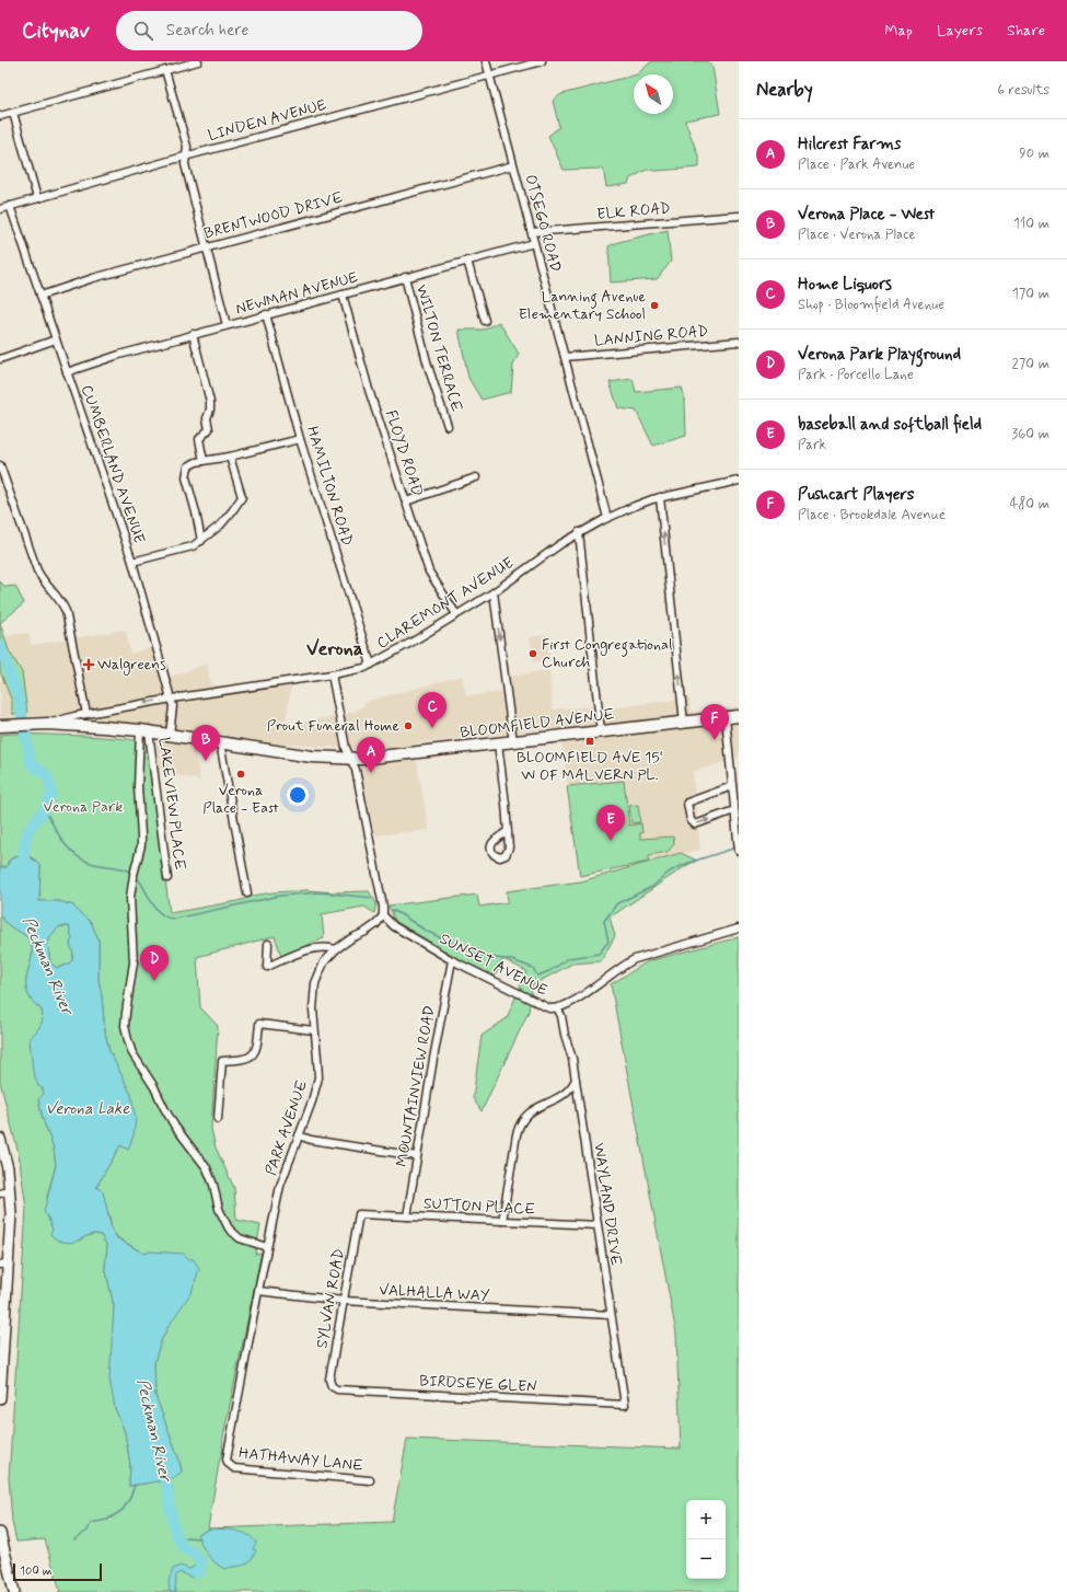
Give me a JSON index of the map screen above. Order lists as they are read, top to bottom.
{
  "streets": {
    "main road": ["BLOOMFIELD AVENUE"],
    "street": [
      "LINDEN AVENUE",
      "ELK ROAD",
      "BRENTWOOD DRIVE",
      "OTSEGO ROAD",
      "NEWMAN AVENUE",
      "LANNING ROAD",
      "WILTON TERRACE",
      "FLOYD ROAD",
      "CUMBERLAND AVENUE",
      "HAMILTON ROAD",
      "CLAREMONT AVENUE",
      "LAKEVIEW PLACE",
      "SUNSET AVENUE",
      "MOUNTAINVIEW ROAD",
      "PARK AVENUE",
      "WAYLAND DRIVE",
      "SUTTON PLACE",
      "VALHALLA WAY",
      "SYLVAN ROAD",
      "BIRDSEYE GLEN",
      "HATHAWAY LANE"
    ]
  },
  "crossings": [
    ["LINDEN AVENUE", "OTSEGO ROAD"],
    ["LINDEN AVENUE", "CUMBERLAND AVENUE"],
    ["ELK ROAD", "OTSEGO ROAD"],
    ["BRENTWOOD DRIVE", "OTSEGO ROAD"],
    ["BRENTWOOD DRIVE", "CUMBERLAND AVENUE"],
    ["OTSEGO ROAD", "NEWMAN AVENUE"],
    ["OTSEGO ROAD", "LANNING ROAD"],
    ["OTSEGO ROAD", "CLAREMONT AVENUE"],
    ["NEWMAN AVENUE", "WILTON TERRACE"],
    ["NEWMAN AVENUE", "FLOYD ROAD"],
    ["NEWMAN AVENUE", "CUMBERLAND AVENUE"],
    ["NEWMAN AVENUE", "HAMILTON ROAD"],
    ["FLOYD ROAD", "CLAREMONT AVENUE"],
    ["CUMBERLAND AVENUE", "CLAREMONT AVENUE"],
    ["CUMBERLAND AVENUE", "BLOOMFIELD AVENUE"],
    ["HAMILTON ROAD", "CLAREMONT AVENUE"],
    ["CLAREMONT AVENUE", "BLOOMFIELD AVENUE"],
    ["BLOOMFIELD AVENUE", "LAKEVIEW PLACE"],
    ["SUNSET AVENUE", "MOUNTAINVIEW ROAD"],
    ["SUNSET AVENUE", "PARK AVENUE"],
    ["SUNSET AVENUE", "WAYLAND DRIVE"],
    ["MOUNTAINVIEW ROAD", "SUTTON PLACE"],
    ["PARK AVENUE", "VALHALLA WAY"],
    ["PARK AVENUE", "HATHAWAY LANE"],
    ["WAYLAND DRIVE", "SUTTON PLACE"],
    ["WAYLAND DRIVE", "VALHALLA WAY"],
    ["WAYLAND DRIVE", "BIRDSEYE GLEN"],
    ["SUTTON PLACE", "SYLVAN ROAD"],
    ["VALHALLA WAY", "SYLVAN ROAD"],
    ["SYLVAN ROAD", "BIRDSEYE GLEN"]
  ],
  "districts": ["Verona"],
  "water": ["Peckman River", "Verona Lake"],
  "parks": ["Verona Park"],
  "places": {
    "other": [
      "Lanning Avenue Elementary School",
      "First Congregational Church",
      "Prout Funeral Home",
      "Verona Place - East"
    ],
    "health": ["Walgreens"],
    "transit": ["BLOOMFIELD AVE 15' W OF MALVERN PL."]
  },
  "scale_bar": "100 m",
  "north": "top left",
  "page": {
    "header": "Citynav",
    "search": "Search here",
    "nav": ["Map", "Layers", "Share"],
    "heading": ["Nearby", "6 results"],
    "list": [
      {
        "mark": "A",
        "name": "Hilcrest Farms",
        "note": "Place · Park Avenue",
        "value": "90 m"
      },
      {
        "mark": "B",
        "name": "Verona Place - West",
        "note": "Place · Verona Place",
        "value": "110 m"
      },
      {
        "mark": "C",
        "name": "Home Liquors",
        "note": "Shop · Bloomfield Avenue",
        "value": "170 m"
      },
      {
        "mark": "D",
        "name": "Verona Park Playground",
        "note": "Park · Porcello Lane",
        "value": "270 m"
      },
      {
        "mark": "E",
        "name": "baseball and softball field",
        "note": "Park",
        "value": "360 m"
      },
      {
        "mark": "F",
        "name": "Pushcart Players",
        "note": "Place · Brookdale Avenue",
        "value": "480 m"
      }
    ],
    "pins": [
      "C",
      "F",
      "B",
      "A",
      "E",
      "D"
    ],
    "map_buttons": ["+", "−"],
    "scale": "100 m"
  }
}
